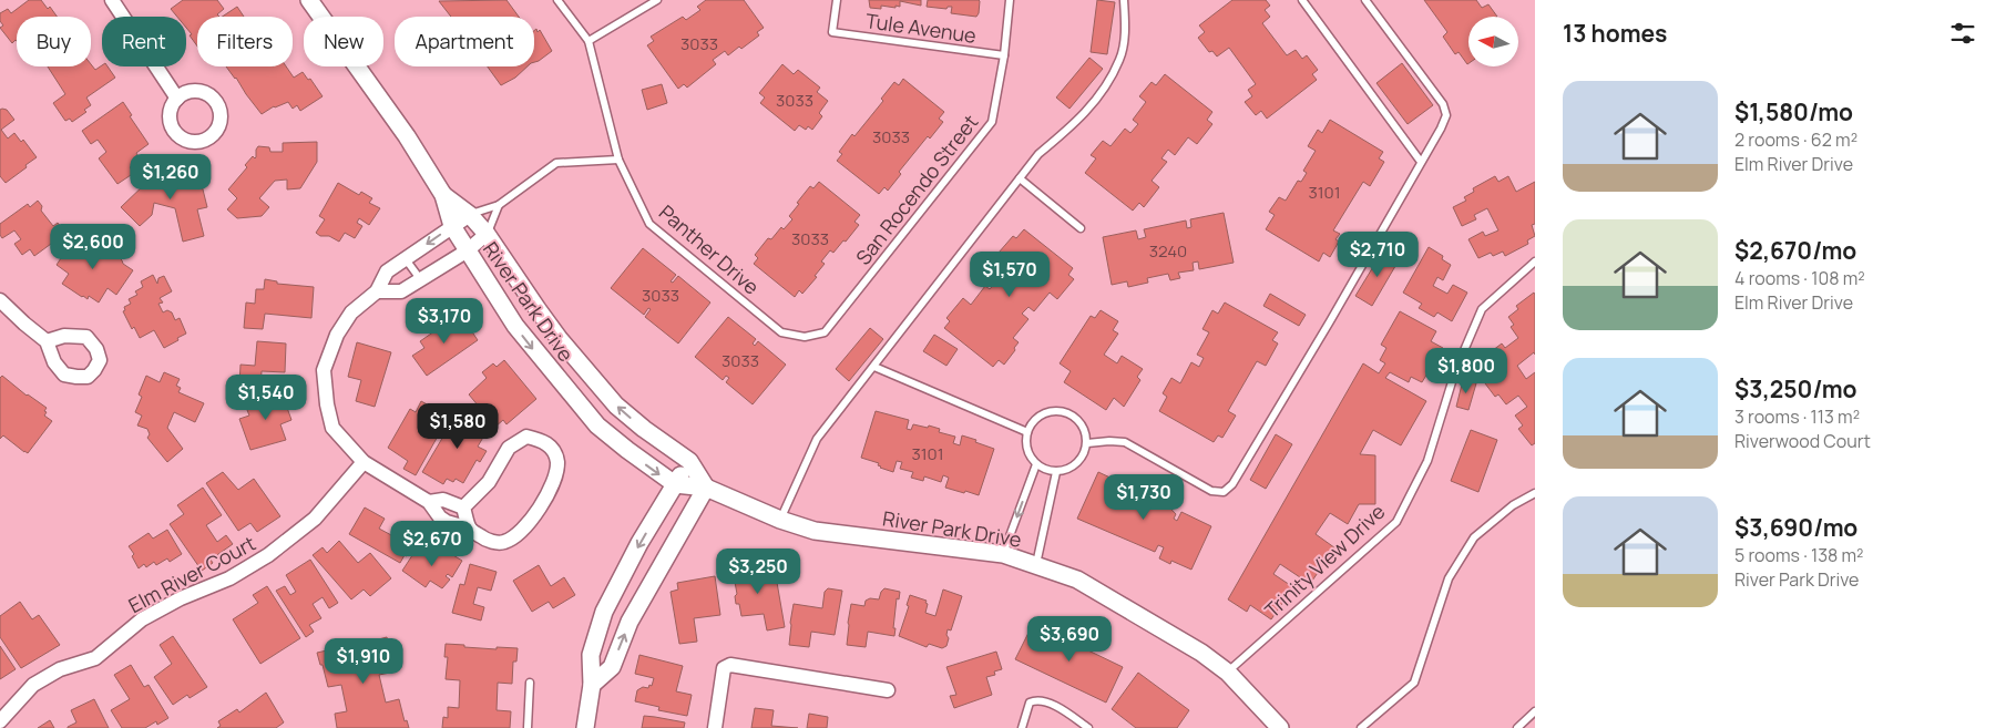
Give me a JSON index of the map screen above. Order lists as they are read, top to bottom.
{
  "streets": {
    "street": ["River Park Drive", "Elm River Court"],
    "lane": [
      "Tule Avenue",
      "San Rocendo Street",
      "Panther Drive",
      "Trinity View Drive"
    ]
  },
  "crossings": [
    ["Tule Avenue", "San Rocendo Street"],
    ["San Rocendo Street", "Panther Drive"],
    ["River Park Drive", "Trinity View Drive"]
  ],
  "house_numbers": [
    "3033",
    "3033",
    "3033",
    "3101",
    "3033",
    "3240",
    "3033",
    "3033",
    "3101"
  ],
  "north": "left",
  "page": {
    "heading": "13 homes",
    "chip": [
      "Buy",
      "Rent",
      "Filters",
      "New",
      "Apartment"
    ],
    "list": [
      {
        "name": "$1,580/mo",
        "note": "2 rooms · 62 m² · Elm River Drive"
      },
      {
        "name": "$2,670/mo",
        "note": "4 rooms · 108 m² · Elm River Drive"
      },
      {
        "name": "$3,250/mo",
        "note": "3 rooms · 113 m² · Riverwood Court"
      },
      {
        "name": "$3,690/mo",
        "note": "5 rooms · 138 m² · River Park Drive"
      }
    ],
    "price": [
      "$1,260",
      "$2,600",
      "$2,710",
      "$1,570",
      "$3,170",
      "$1,800",
      "$1,540",
      "$1,580",
      "$1,730",
      "$2,670",
      "$3,250",
      "$3,690",
      "$1,910"
    ]
  }
}
